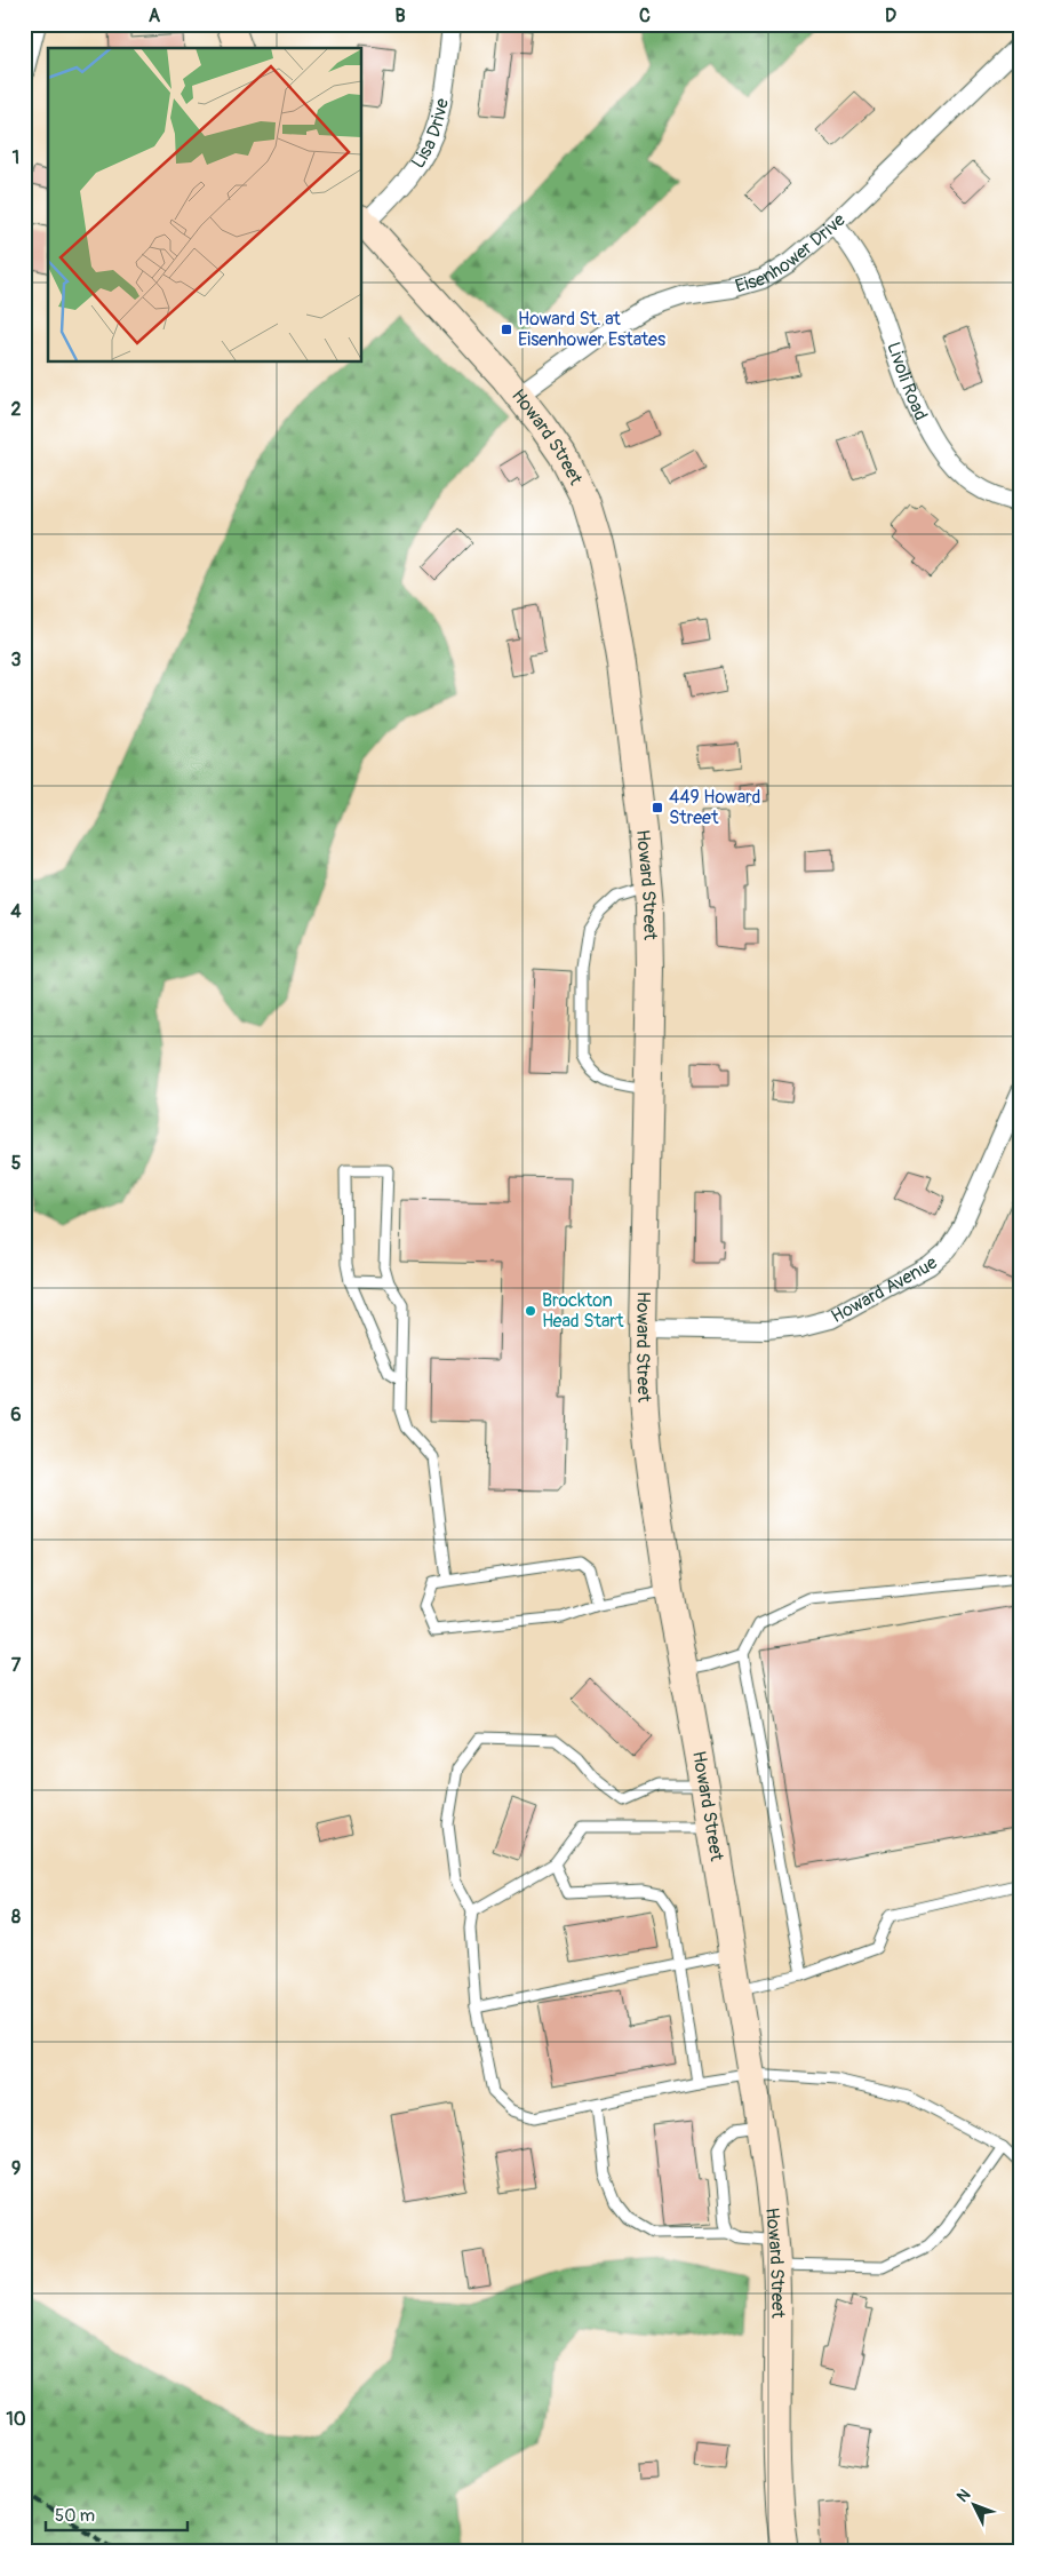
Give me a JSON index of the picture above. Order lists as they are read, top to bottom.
{
  "streets": {
    "main road": ["Howard Street"],
    "street": [
      "Lisa Drive",
      "Eisenhower Drive",
      "Livoli Road",
      "Howard Avenue"
    ]
  },
  "crossings": [
    ["Lisa Drive", "Howard Street"],
    ["Eisenhower Drive", "Livoli Road"],
    ["Eisenhower Drive", "Howard Street"],
    ["Howard Street", "Howard Avenue"]
  ],
  "places": {
    "transit": ["Howard St. at Eisenhower Estates", "449 Howard Street"],
    "other": ["Brockton Head Start"]
  },
  "scale_bar": "50 m",
  "north": "top left",
  "grid": {
    "columns": [
      "A",
      "B",
      "C",
      "D"
    ],
    "rows": [
      "1",
      "2",
      "3",
      "4",
      "5",
      "6",
      "7",
      "8",
      "9",
      "10"
    ]
  }
}
